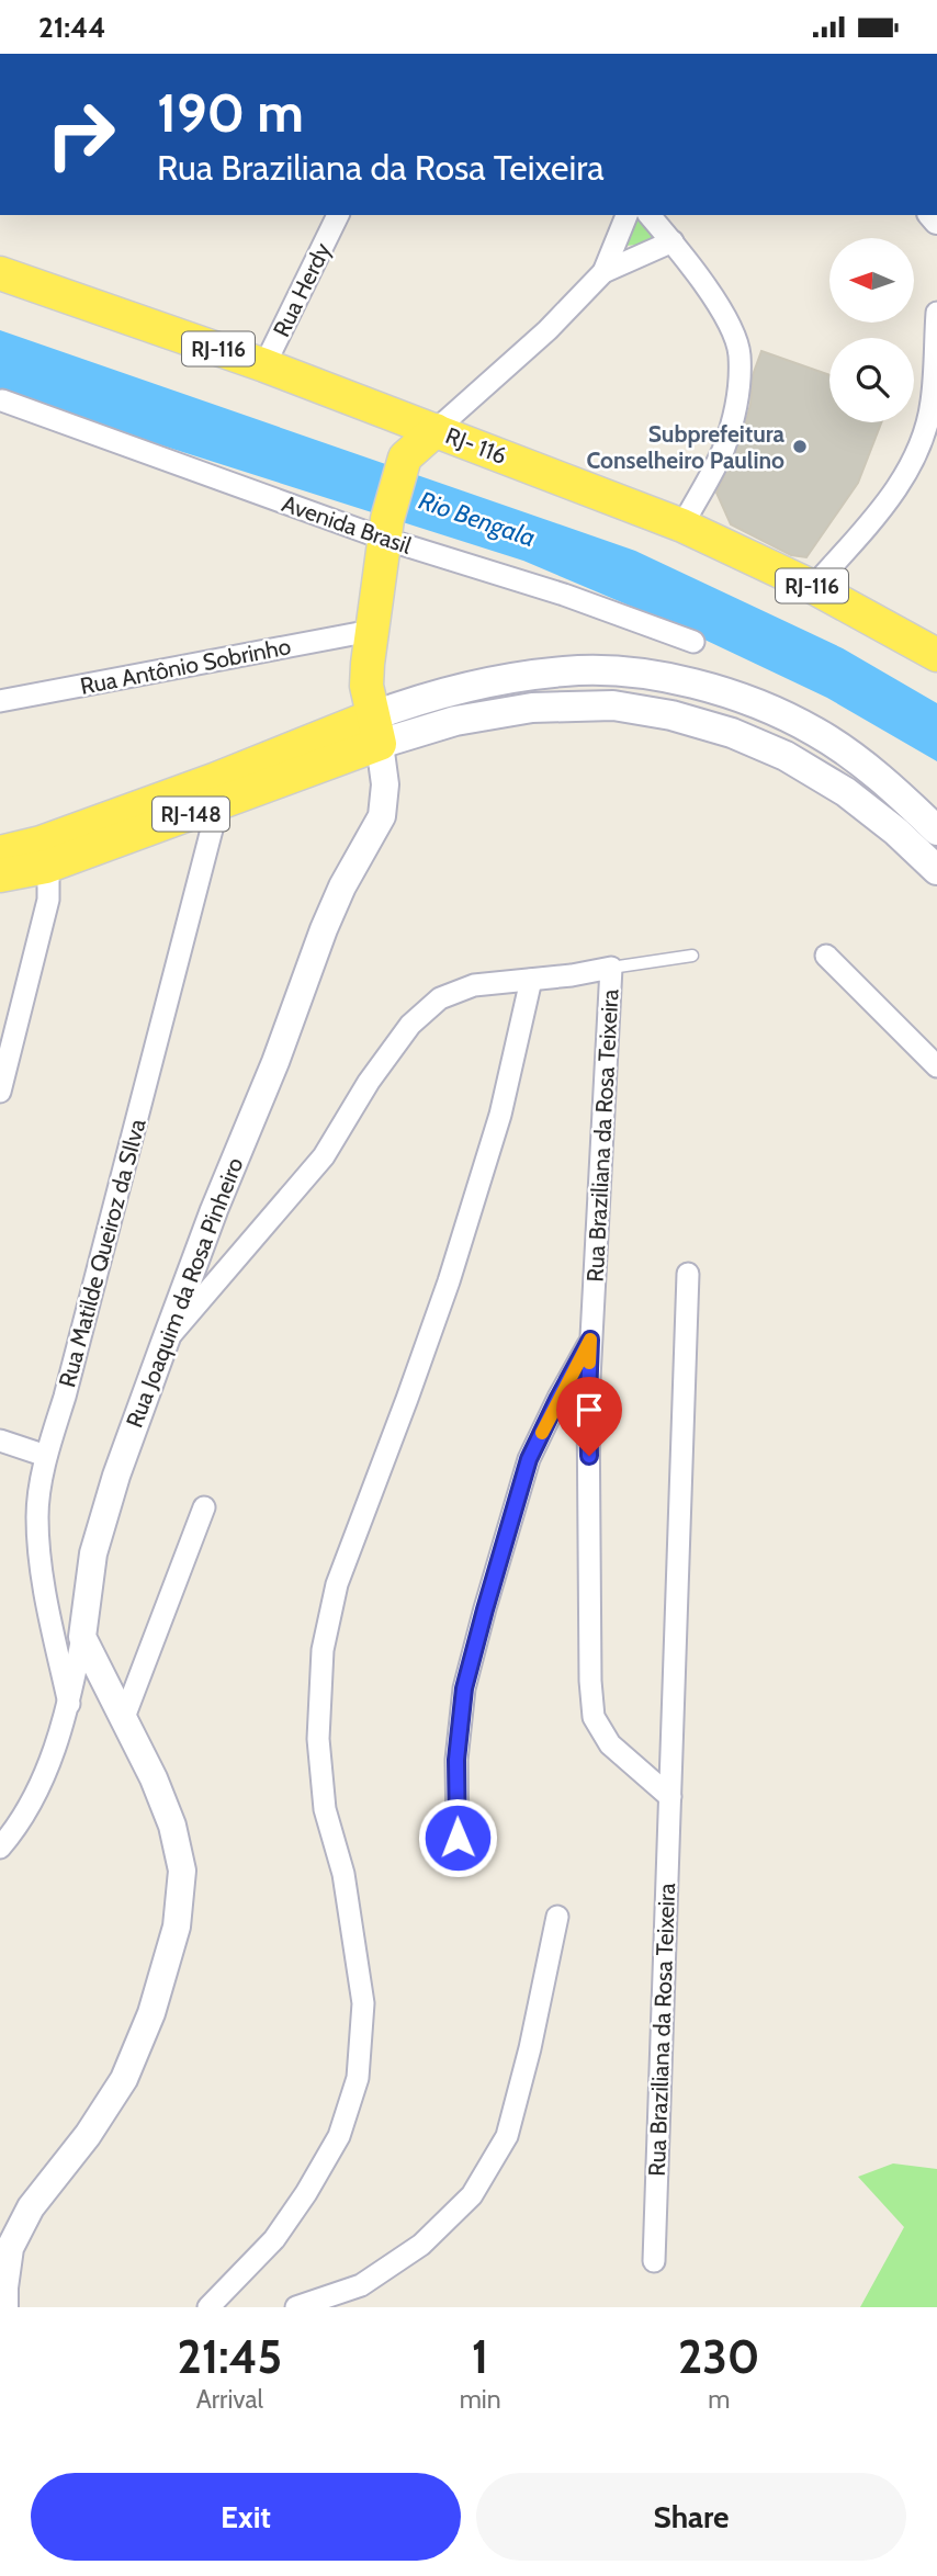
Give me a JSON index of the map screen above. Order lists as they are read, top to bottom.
{
  "streets": {
    "main road": ["RJ-116", "RJ- 116", "RJ-148"],
    "street": [
      "Rua Herdy",
      "Avenida Brasil",
      "Rua Antônio Sobrinho",
      "Rua Braziliana da Rosa Teixeira",
      "Rua Matilde Queiroz da SIlva",
      "Rua Joaquim da Rosa Pinheiro"
    ]
  },
  "crossings": [
    ["Rua Herdy", "RJ- 116"],
    ["RJ-148", "Rua Matilde Queiroz da SIlva"],
    ["RJ-148", "Rua Joaquim da Rosa Pinheiro"],
    ["Rua Braziliana da Rosa Teixeira", "Rua Joaquim da Rosa Pinheiro"],
    ["Rua Matilde Queiroz da SIlva", "Rua Joaquim da Rosa Pinheiro"]
  ],
  "water": ["Rio Bengala"],
  "places": ["Subprefeitura Conselheiro Paulino"],
  "north": "left",
  "page": {
    "status": "21:44",
    "turn": ["190 m", "Rua Braziliana da Rosa Teixeira"],
    "eta": [
      "21:45",
      "Arrival",
      "1",
      "min",
      "230",
      "m"
    ],
    "buttons": ["Exit", "Share"]
  }
}
